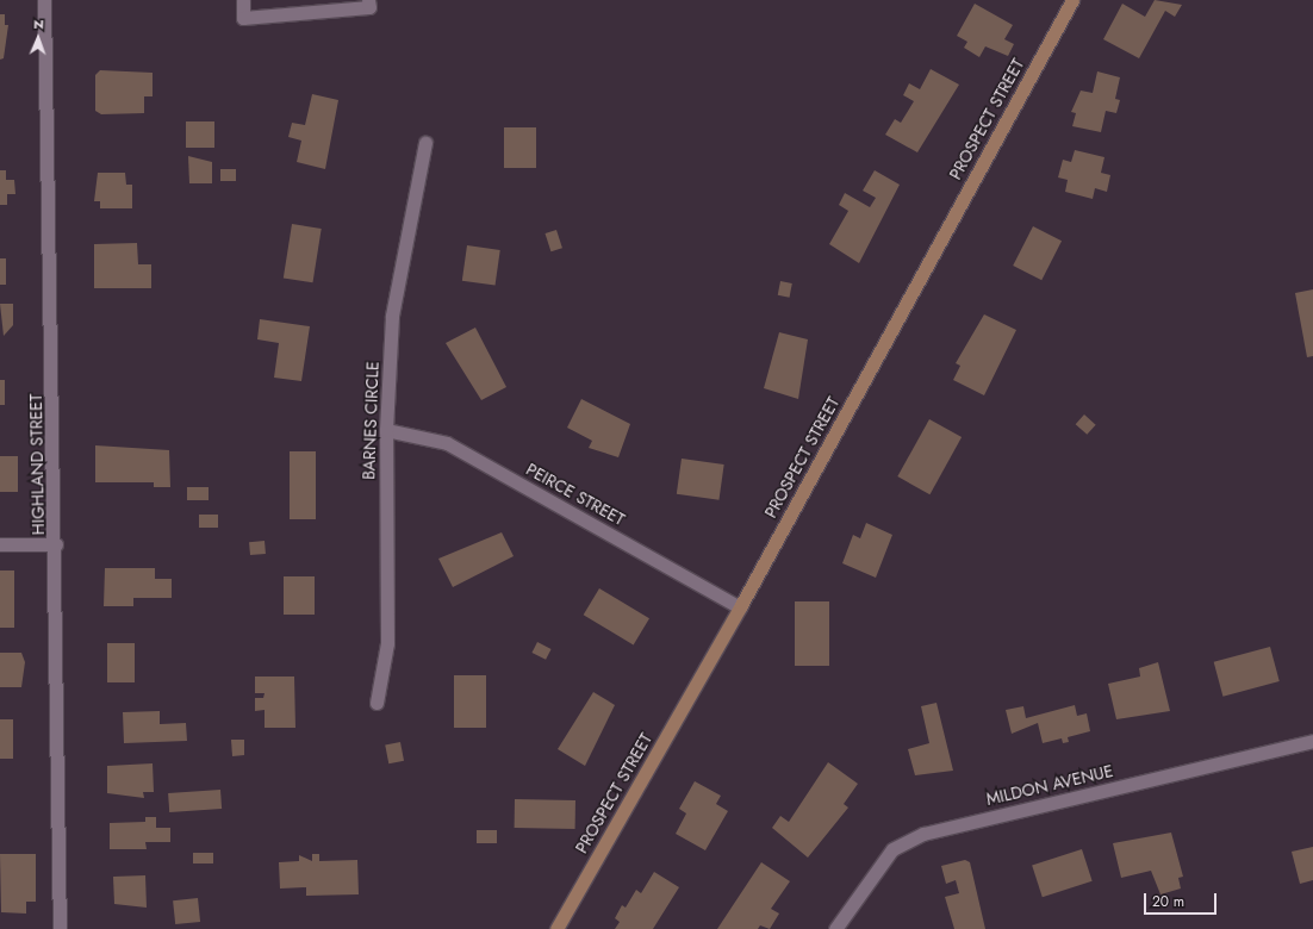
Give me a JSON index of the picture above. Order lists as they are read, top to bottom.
{
  "streets": {
    "main road": ["PROSPECT STREET"],
    "street": [
      "BARNES CIRCLE",
      "HIGHLAND STREET",
      "PEIRCE STREET",
      "MILDON AVENUE"
    ]
  },
  "crossings": [
    ["PROSPECT STREET", "PEIRCE STREET"],
    ["BARNES CIRCLE", "PEIRCE STREET"]
  ],
  "scale_bar": "20 m",
  "north": "top"
}
